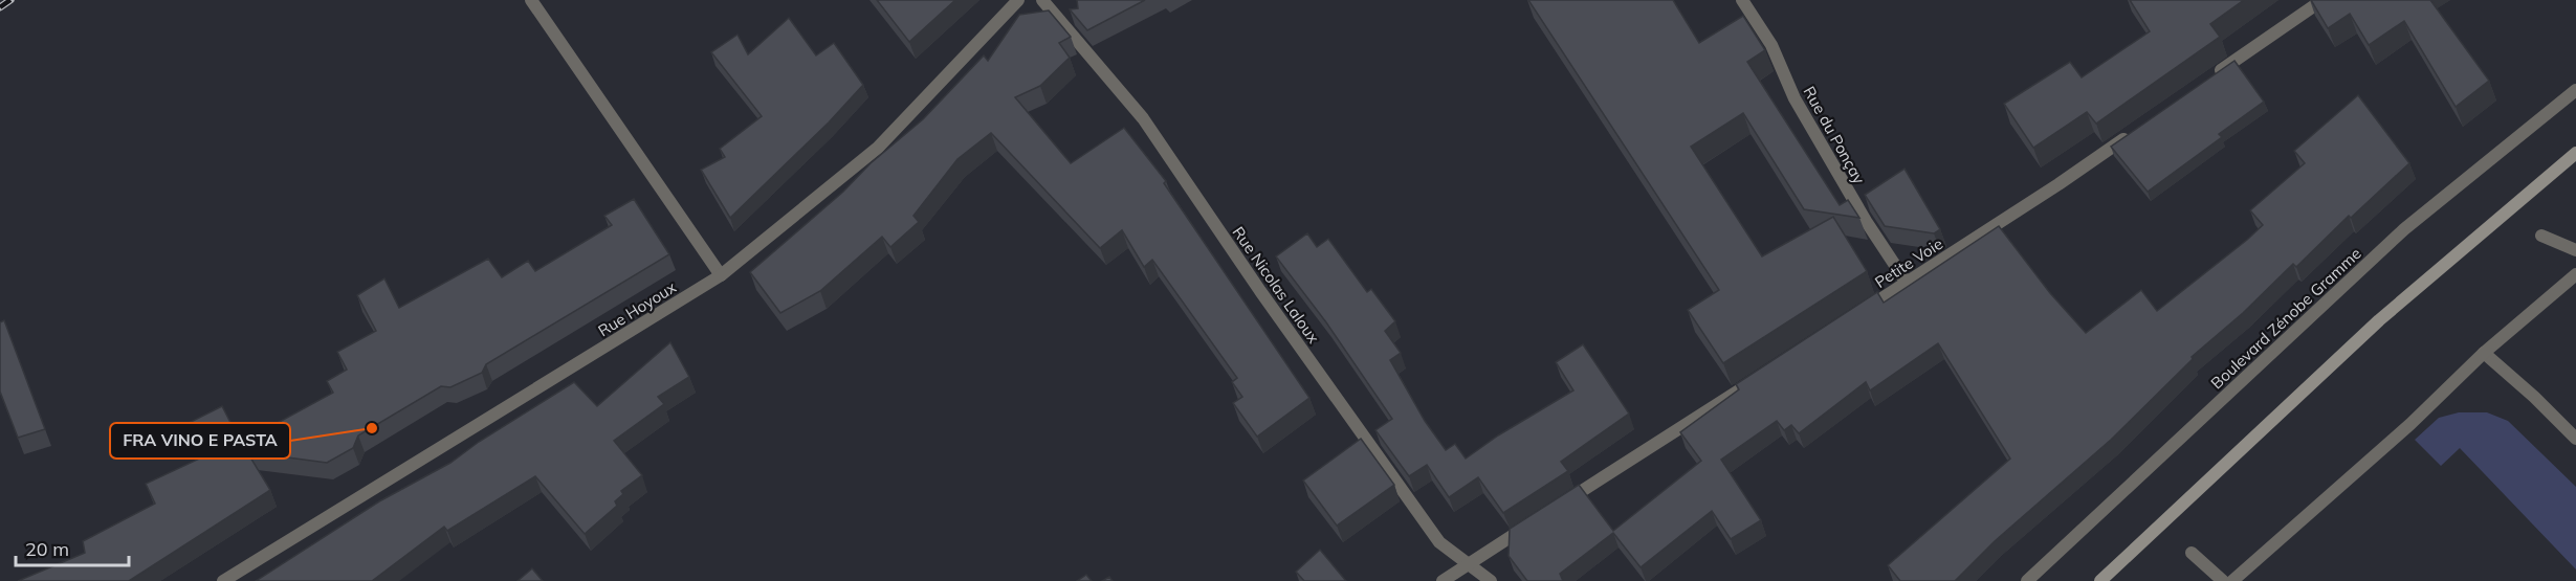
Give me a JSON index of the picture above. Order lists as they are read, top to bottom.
{
  "streets": {
    "street": [
      "Rue du Ponçay",
      "Petite Voie",
      "Rue Nicolas Laloux",
      "Rue Hoyoux",
      "Boulevard Zénobe Gramme"
    ]
  },
  "crossings": [
    ["Rue du Ponçay", "Petite Voie"]
  ],
  "places": ["FRA VINO E PASTA"],
  "scale_bar": "20 m"
}
